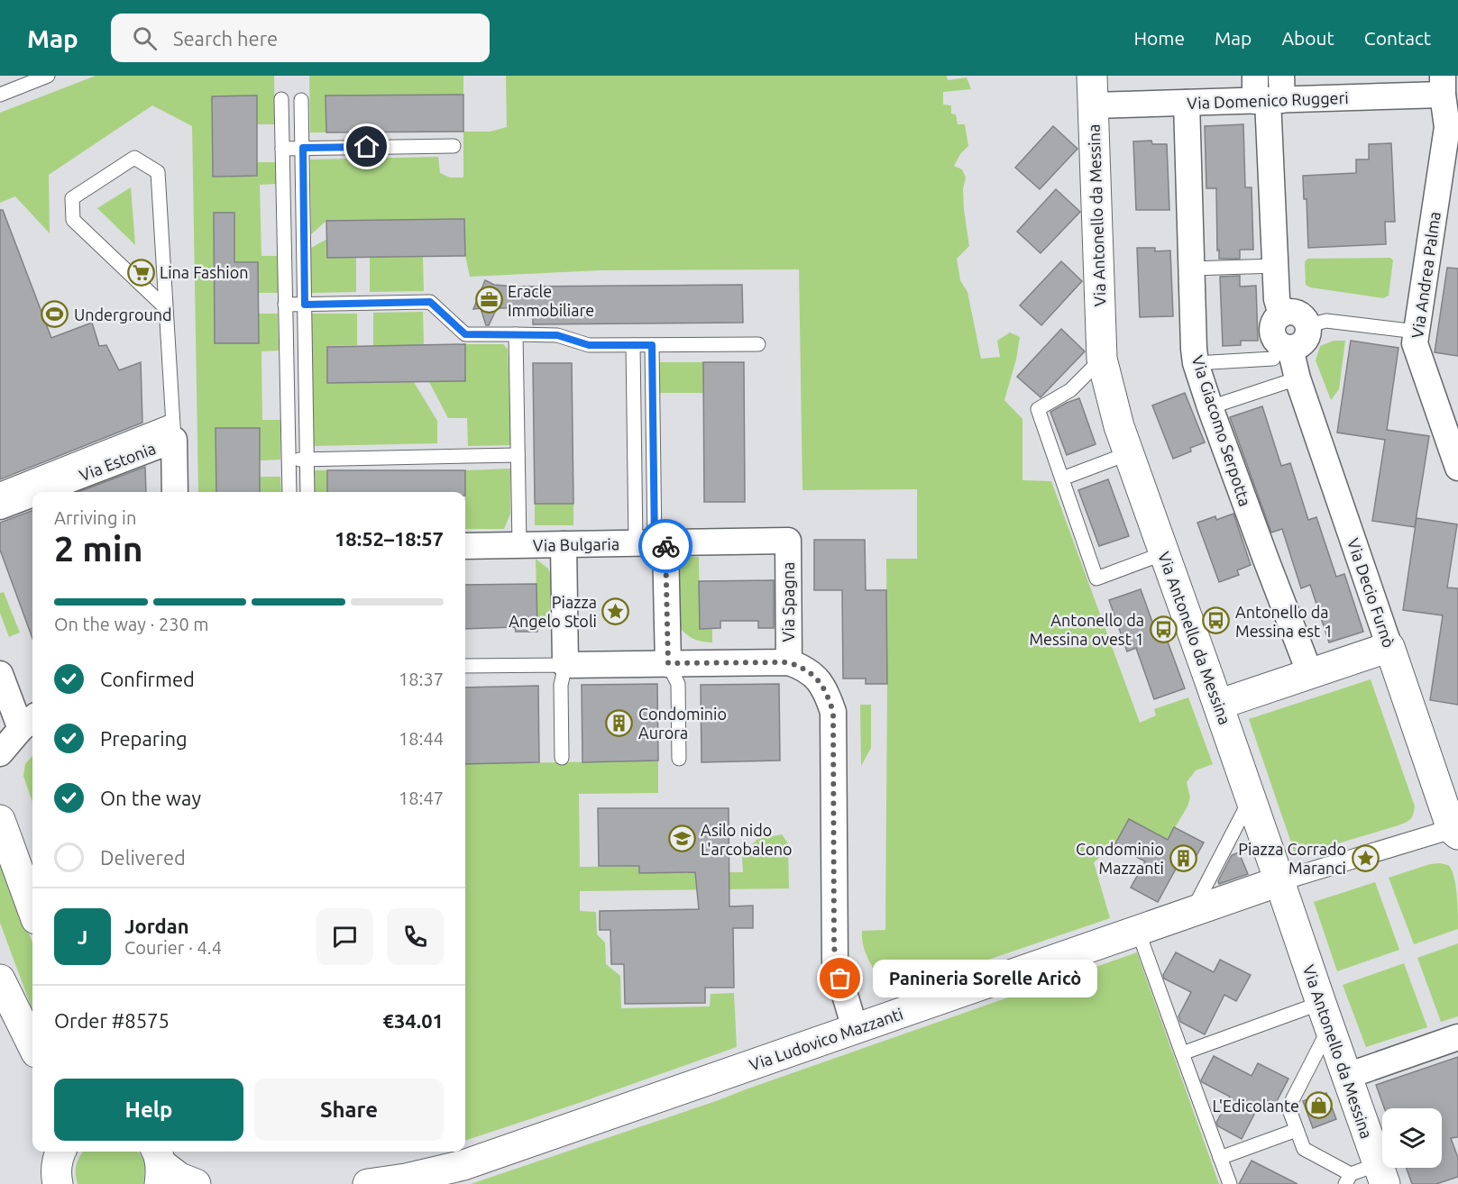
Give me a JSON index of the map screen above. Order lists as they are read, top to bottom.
{
  "streets": {
    "street": [
      "Via Domenico Ruggeri",
      "Via Antonello da Messina",
      "Via Andrea Palma",
      "Via Giacomo Serpotta",
      "Via Estonia",
      "Via Bulgaria",
      "Via Decio Furnò",
      "Via Spagna",
      "Via Ludovico Mazzanti"
    ]
  },
  "crossings": [
    ["Via Domenico Ruggeri", "Via Antonello da Messina"],
    ["Via Domenico Ruggeri", "Via Andrea Palma"],
    ["Via Domenico Ruggeri", "Via Giacomo Serpotta"],
    ["Via Antonello da Messina", "Via Ludovico Mazzanti"],
    ["Via Bulgaria", "Via Spagna"],
    ["Via Spagna", "Via Ludovico Mazzanti"]
  ],
  "places": {
    "supermarket": ["Lina Fashion"],
    "office": ["Eracle Immobiliare"],
    "sports": ["Underground"],
    "place": ["Piazza Angelo Stoli", "Piazza Corrado Maranci"],
    "bus stop": ["Antonello da Messina est 1", "Antonello da Messina ovest 1"],
    "building": ["Condominio Aurora", "Condominio Mazzanti"],
    "school or university": ["Asilo nido L'arcobaleno"],
    "other": ["Panineria Sorelle Aricò"],
    "shop": ["L'Edicolante"]
  },
  "page": {
    "header": "Map",
    "search": "Search here",
    "nav": [
      "Home",
      "Map",
      "About",
      "Contact"
    ],
    "heading": ["2 min", "Arriving in", "18:52–18:57"],
    "panel": [
      "Jordan",
      "Courier · 4.4",
      "Order #8575",
      "€34.01"
    ],
    "bar": "On the way · 230 m",
    "list": [
      ["Confirmed", "18:37"],
      ["Preparing", "18:44"],
      ["On the way", "18:47"],
      "Delivered"
    ],
    "round": "J",
    "bubble": "Panineria Sorelle Aricò",
    "buttons": ["Help", "Share"]
  }
}
